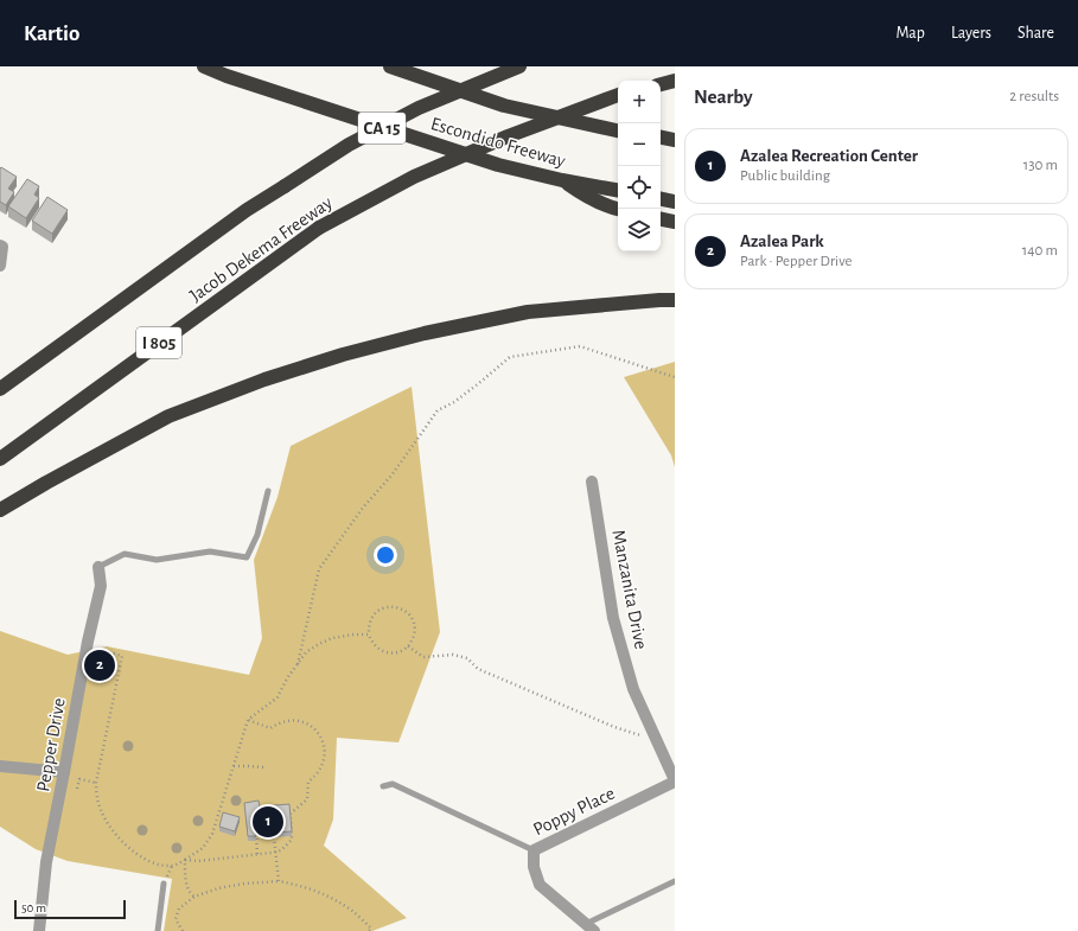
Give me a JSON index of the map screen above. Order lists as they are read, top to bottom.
{
  "streets": {
    "highway": [
      "CA 15",
      "Escondido Freeway",
      "Jacob Dekema Freeway",
      "I 805"
    ],
    "street": ["Manzanita Drive", "Pepper Drive", "Poppy Place"]
  },
  "crossings": [
    ["Manzanita Drive", "Poppy Place"]
  ],
  "scale_bar": "50 m",
  "page": {
    "header": "Kartio",
    "nav": ["Map", "Layers", "Share"],
    "heading": ["Nearby", "2 results"],
    "map_buttons": ["+", "−"],
    "list": [
      {
        "mark": "1",
        "name": "Azalea Recreation Center",
        "note": "Public building",
        "value": "130 m"
      },
      {
        "mark": "2",
        "name": "Azalea Park",
        "note": "Park · Pepper Drive",
        "value": "140 m"
      }
    ],
    "pins": ["2", "1"],
    "scale": "50 m"
  }
}
